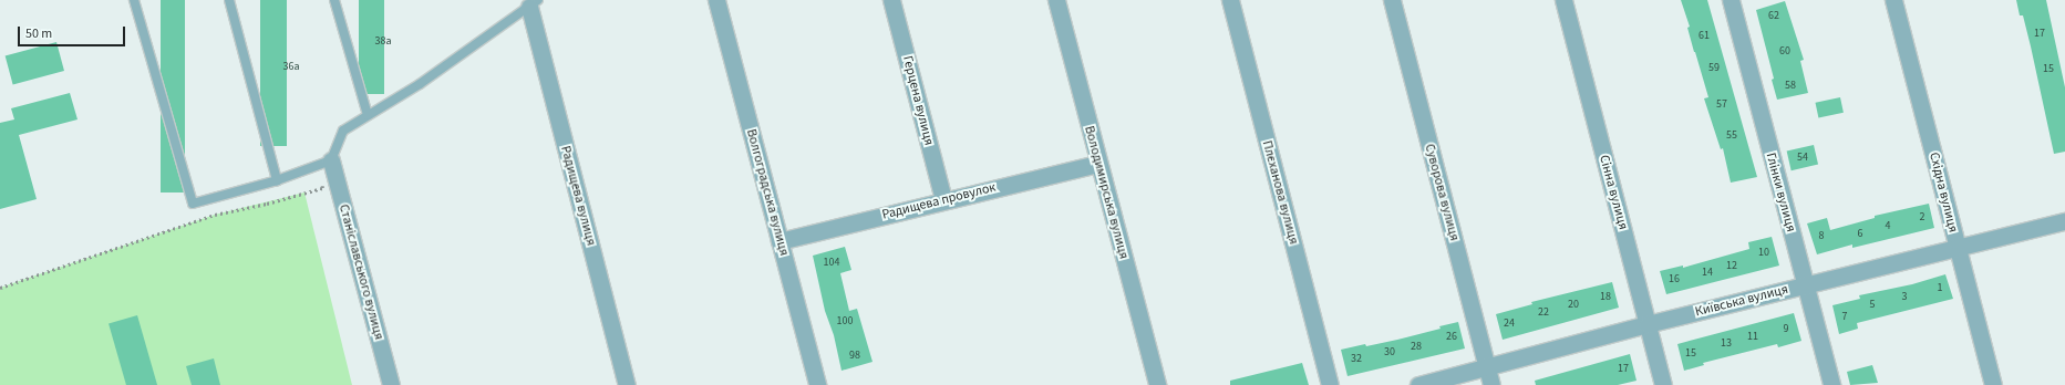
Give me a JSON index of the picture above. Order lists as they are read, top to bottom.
{
  "streets": {
    "street": [
      "Герцена вулиця",
      "Волгоградська вулиця",
      "Володимирська вулиця",
      "Плєханова вулиця",
      "Суворова вулиця",
      "Сінна вулиця",
      "Глінки вулиця",
      "Східна вулиця",
      "Радищева вулиця",
      "Радищева провулок",
      "Станіславського вулиця",
      "Київська вулиця"
    ]
  },
  "crossings": [
    ["Герцена вулиця", "Радищева провулок"],
    ["Волгоградська вулиця", "Радищева провулок"],
    ["Володимирська вулиця", "Радищева провулок"],
    ["Суворова вулиця", "Київська вулиця"],
    ["Сінна вулиця", "Київська вулиця"],
    ["Глінки вулиця", "Київська вулиця"],
    ["Східна вулиця", "Київська вулиця"]
  ],
  "house_numbers": [
    "62",
    "17",
    "61",
    "38а",
    "60",
    "36а",
    "59",
    "15",
    "58",
    "57",
    "55",
    "54",
    "2",
    "4",
    "6",
    "8",
    "10",
    "104",
    "12",
    "14",
    "16",
    "1",
    "18",
    "3",
    "20",
    "5",
    "22",
    "7",
    "100",
    "24",
    "9",
    "26",
    "11",
    "13",
    "28",
    "30",
    "15",
    "98",
    "32",
    "17"
  ],
  "scale_bar": "50 m"
}
